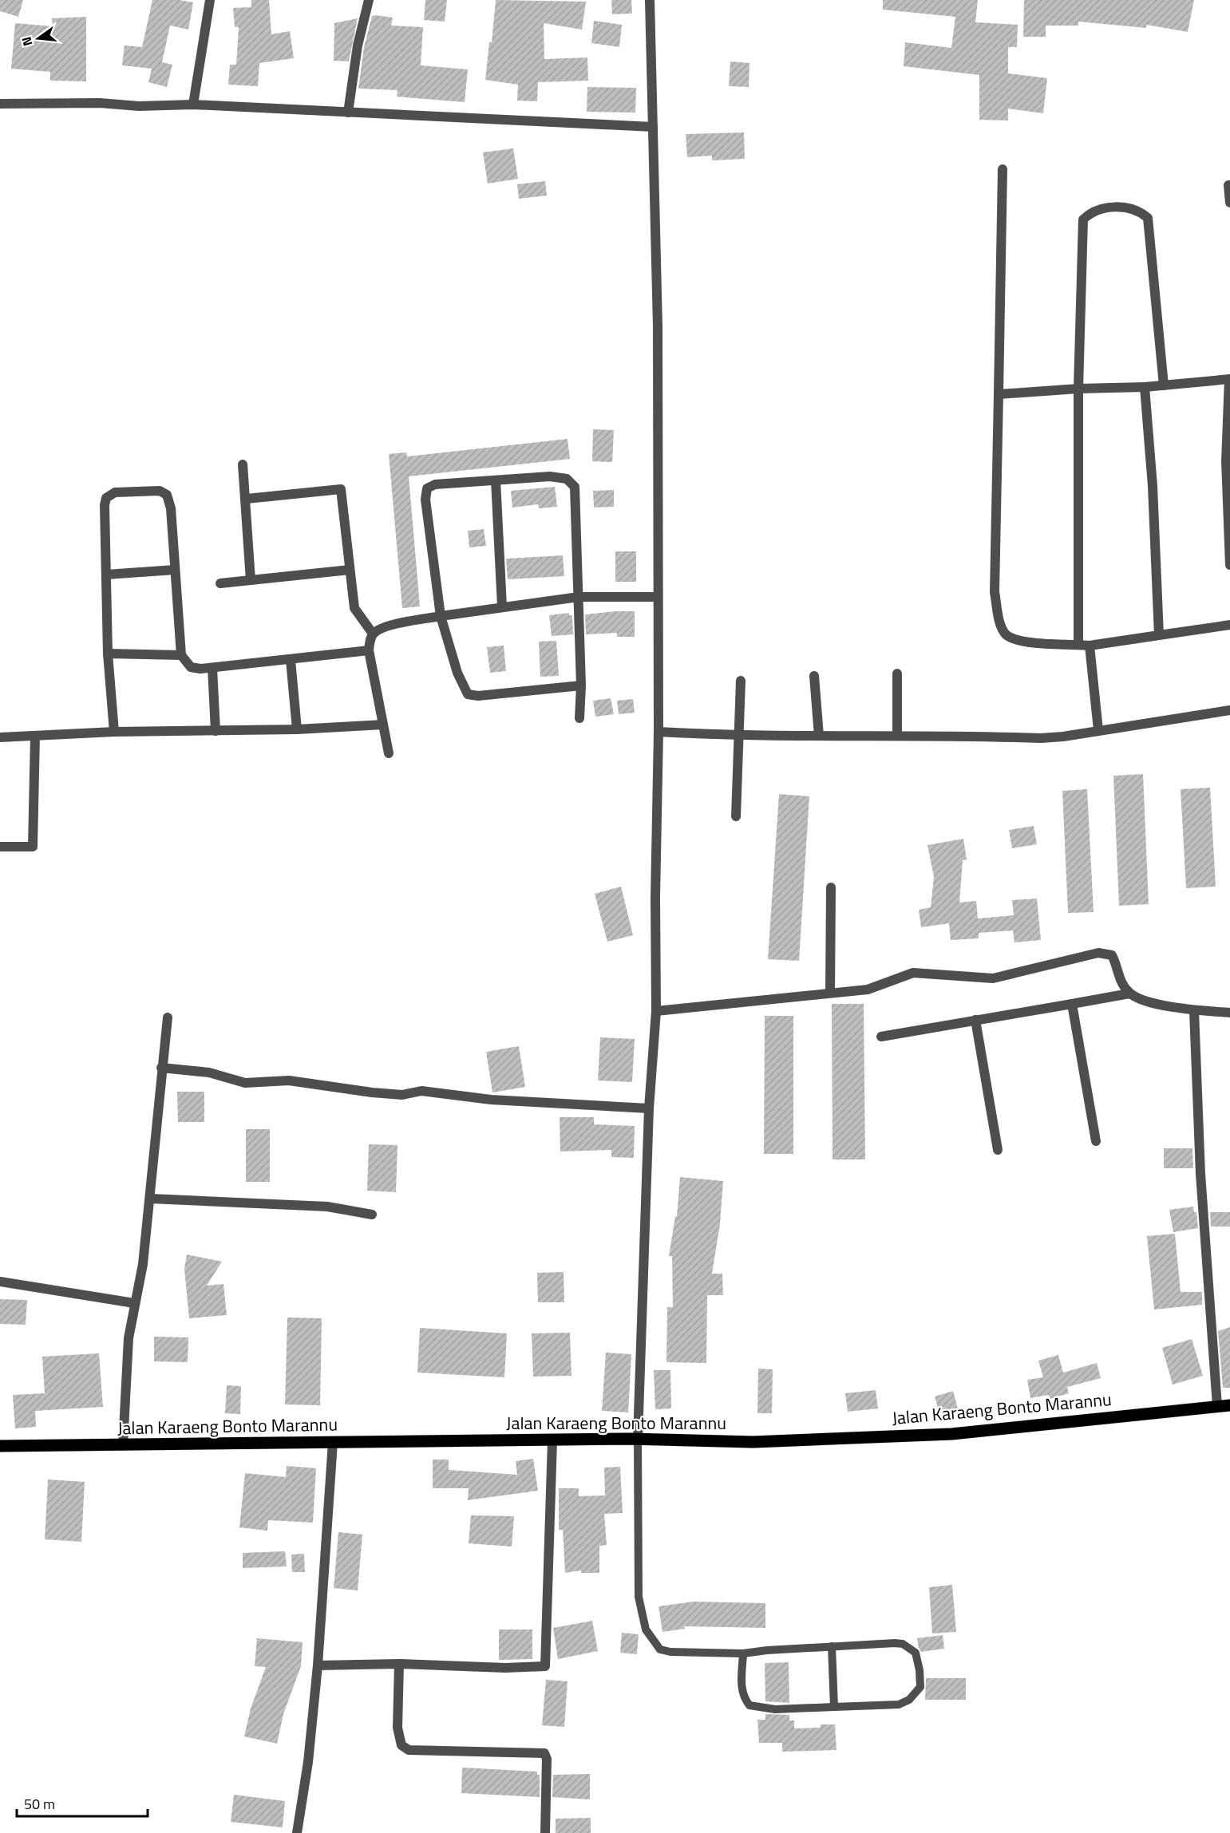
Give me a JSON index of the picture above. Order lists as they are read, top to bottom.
{
  "streets": {
    "main road": ["Jalan Karaeng Bonto Marannu"]
  },
  "scale_bar": "50 m",
  "north": "left"
}
